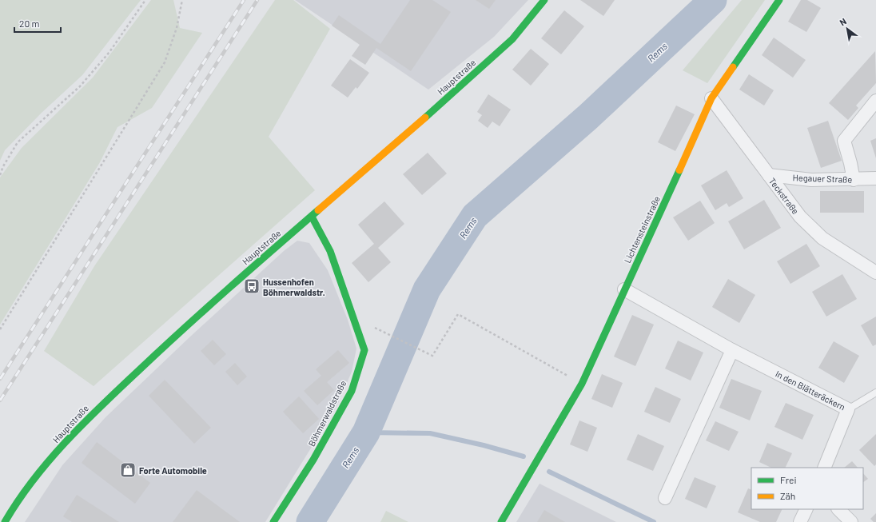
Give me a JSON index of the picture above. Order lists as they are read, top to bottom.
{
  "streets": {
    "street": [
      "Hauptstraße",
      "Hegauer Straße",
      "Teckstraße",
      "Lichtensteinstraße",
      "In den Blätteräckern",
      "Böhmerwaldstraße"
    ]
  },
  "crossings": [
    ["Hauptstraße", "Böhmerwaldstraße"],
    ["Hegauer Straße", "Teckstraße"],
    ["Teckstraße", "Lichtensteinstraße"],
    ["Lichtensteinstraße", "In den Blätteräckern"]
  ],
  "water": ["Rems"],
  "places": {
    "bus stop": ["Hussenhofen Böhmerwaldstr."],
    "shop": ["Forte Automobile"]
  },
  "legend": ["Frei", "Zäh"],
  "scale_bar": "20 m",
  "north": "top left"
}
